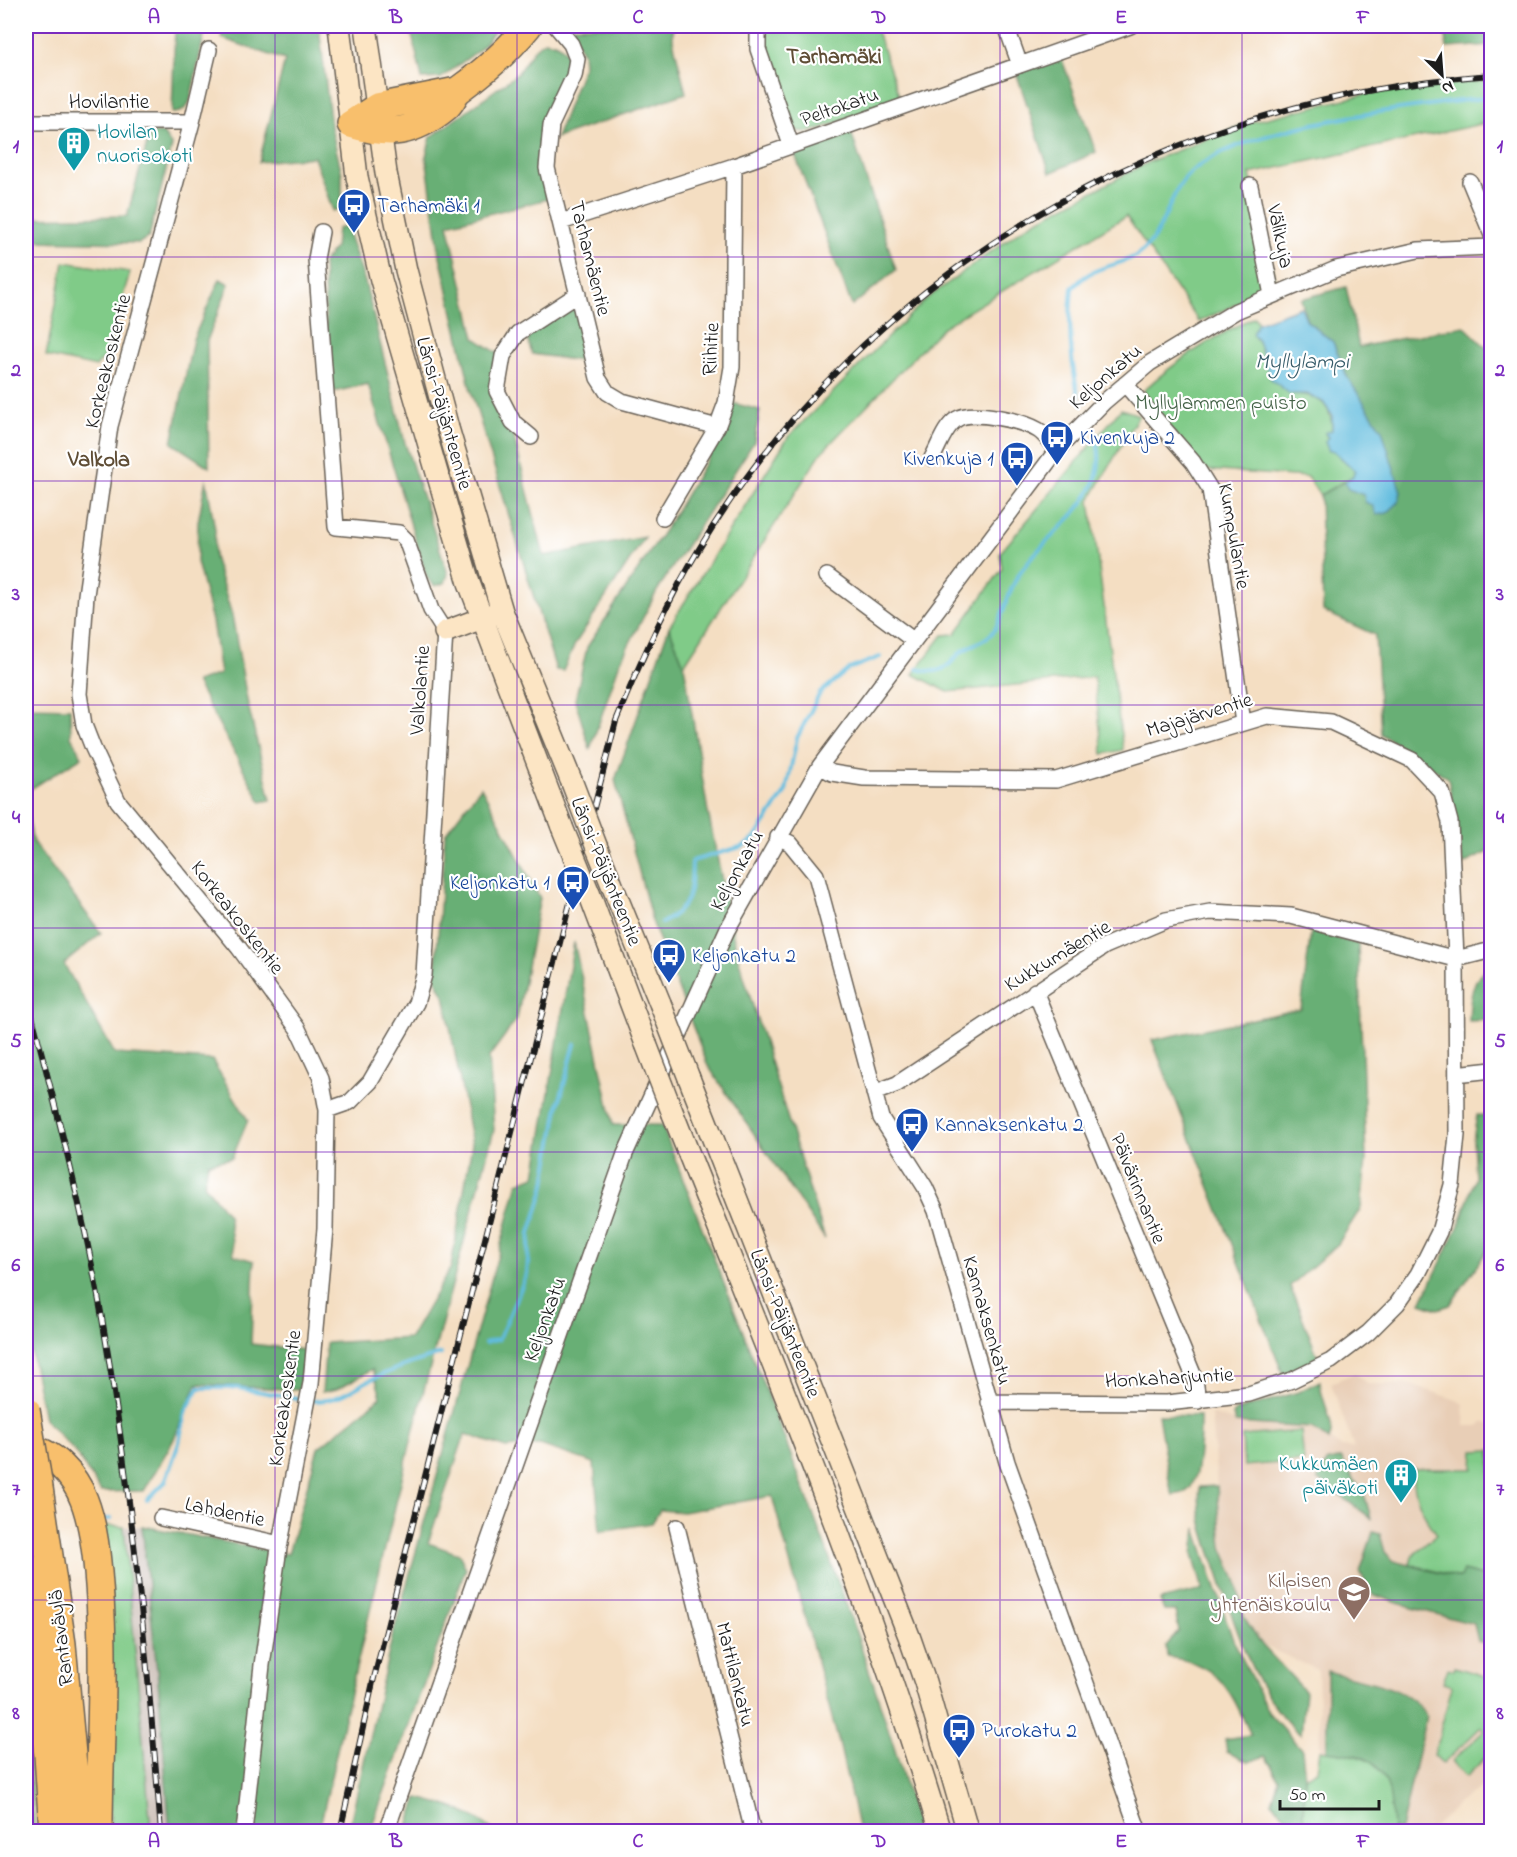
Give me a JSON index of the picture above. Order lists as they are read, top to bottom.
{
  "streets": {
    "highway": ["Rantaväylä"],
    "main road": ["Länsi-Päijänteentie"],
    "street": [
      "Hovilantie",
      "Peltokatu",
      "Välikuja",
      "Tarhamäentie",
      "Riihitie",
      "Korkeakoskentie",
      "Keljonkatu",
      "Kumpulantie",
      "Valkolantie",
      "Majajärventie",
      "Kukkumäentie",
      "Päivärinnantie",
      "Kannaksenkatu",
      "Honkaharjuntie",
      "Lahdentie",
      "Mattilankatu"
    ]
  },
  "crossings": [
    ["Hovilantie", "Korkeakoskentie"],
    ["Peltokatu", "Tarhamäentie"],
    ["Peltokatu", "Riihitie"],
    ["Välikuja", "Keljonkatu"],
    ["Tarhamäentie", "Riihitie"],
    ["Korkeakoskentie", "Valkolantie"],
    ["Korkeakoskentie", "Lahdentie"],
    ["Keljonkatu", "Kumpulantie"],
    ["Keljonkatu", "Majajärventie"],
    ["Keljonkatu", "Kannaksenkatu"],
    ["Kumpulantie", "Majajärventie"],
    ["Majajärventie", "Kukkumäentie"],
    ["Majajärventie", "Honkaharjuntie"],
    ["Kukkumäentie", "Päivärinnantie"],
    ["Kukkumäentie", "Kannaksenkatu"],
    ["Kukkumäentie", "Honkaharjuntie"],
    ["Päivärinnantie", "Honkaharjuntie"],
    ["Kannaksenkatu", "Honkaharjuntie"]
  ],
  "districts": ["Tarhamäki", "Valkola"],
  "water": ["Myllylampi"],
  "parks": ["Myllylammen puisto"],
  "places": {
    "building": ["Hovilan nuorisokoti", "Kukkumäen päiväkoti"],
    "bus stop": [
      "Tarhamäki 1",
      "Kivenkuja 2",
      "Kivenkuja 1",
      "Keljonkatu 1",
      "Keljonkatu 2",
      "Kannaksenkatu 2",
      "Purokatu 2"
    ],
    "school or university": ["Kilpisen yhtenäiskoulu"]
  },
  "scale_bar": "50 m",
  "north": "bottom right",
  "grid": {
    "columns": [
      "A",
      "B",
      "C",
      "D",
      "E",
      "F"
    ],
    "rows": [
      "1",
      "2",
      "3",
      "4",
      "5",
      "6",
      "7",
      "8"
    ]
  }
}
